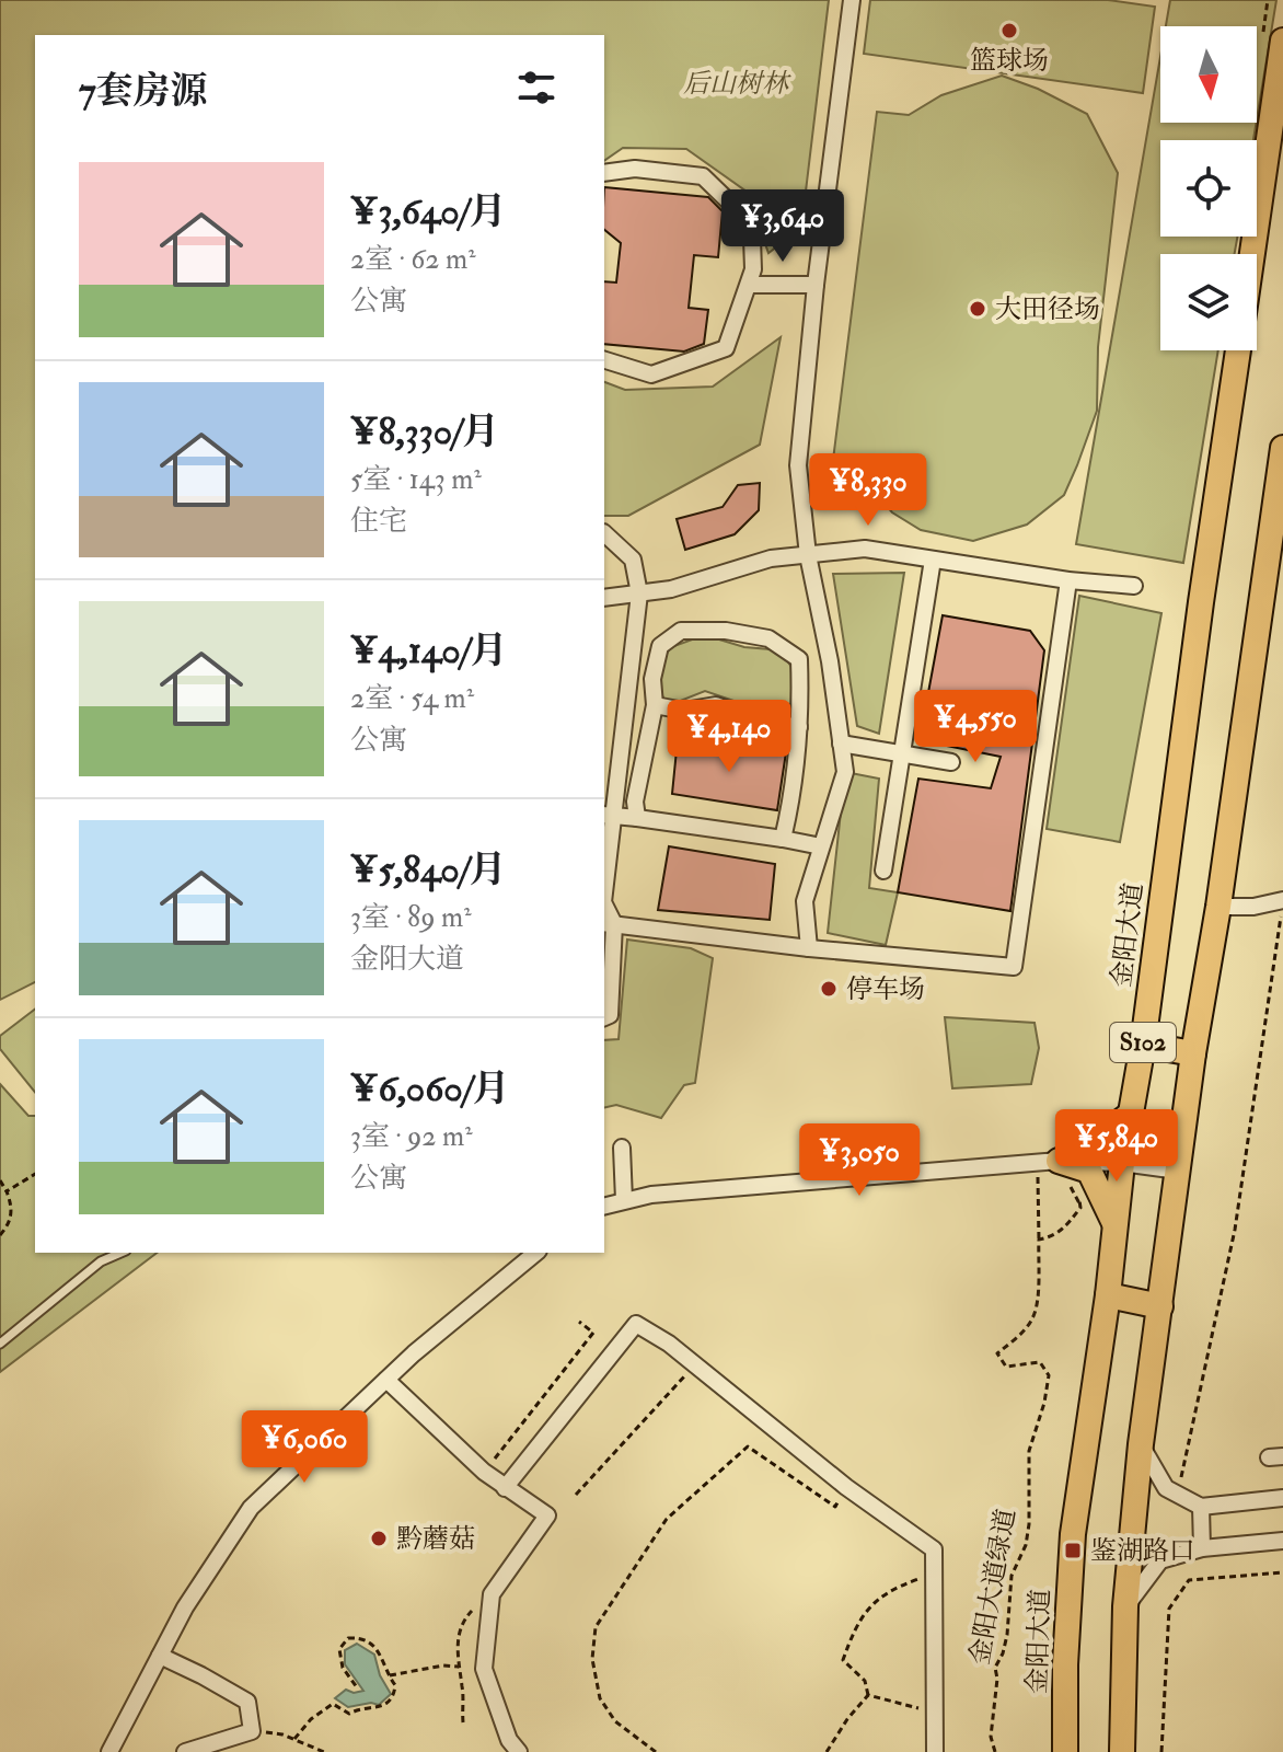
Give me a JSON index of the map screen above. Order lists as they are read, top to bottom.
{
  "streets": {
    "main road": ["金阳大道", "S102"],
    "path": ["金阳大道绿道"]
  },
  "parks": ["后山树林"],
  "places": {
    "other": [
      "篮球场",
      "大田径场",
      "停车场",
      "黔蘑菇"
    ],
    "transit": ["鉴湖路口"]
  },
  "north": "bottom",
  "page": {
    "heading": "7套房源",
    "list": [
      {
        "name": "¥3,640/月",
        "note": "2室 · 62 m² · 公寓"
      },
      {
        "name": "¥8,330/月",
        "note": "5室 · 143 m² · 住宅"
      },
      {
        "name": "¥4,140/月",
        "note": "2室 · 54 m² · 公寓"
      },
      {
        "name": "¥5,840/月",
        "note": "3室 · 89 m² · 金阳大道"
      },
      {
        "name": "¥6,060/月",
        "note": "3室 · 92 m² · 公寓"
      }
    ],
    "price": [
      "¥3,640",
      "¥8,330",
      "¥4,550",
      "¥4,140",
      "¥5,840",
      "¥3,050",
      "¥6,060"
    ]
  }
}
